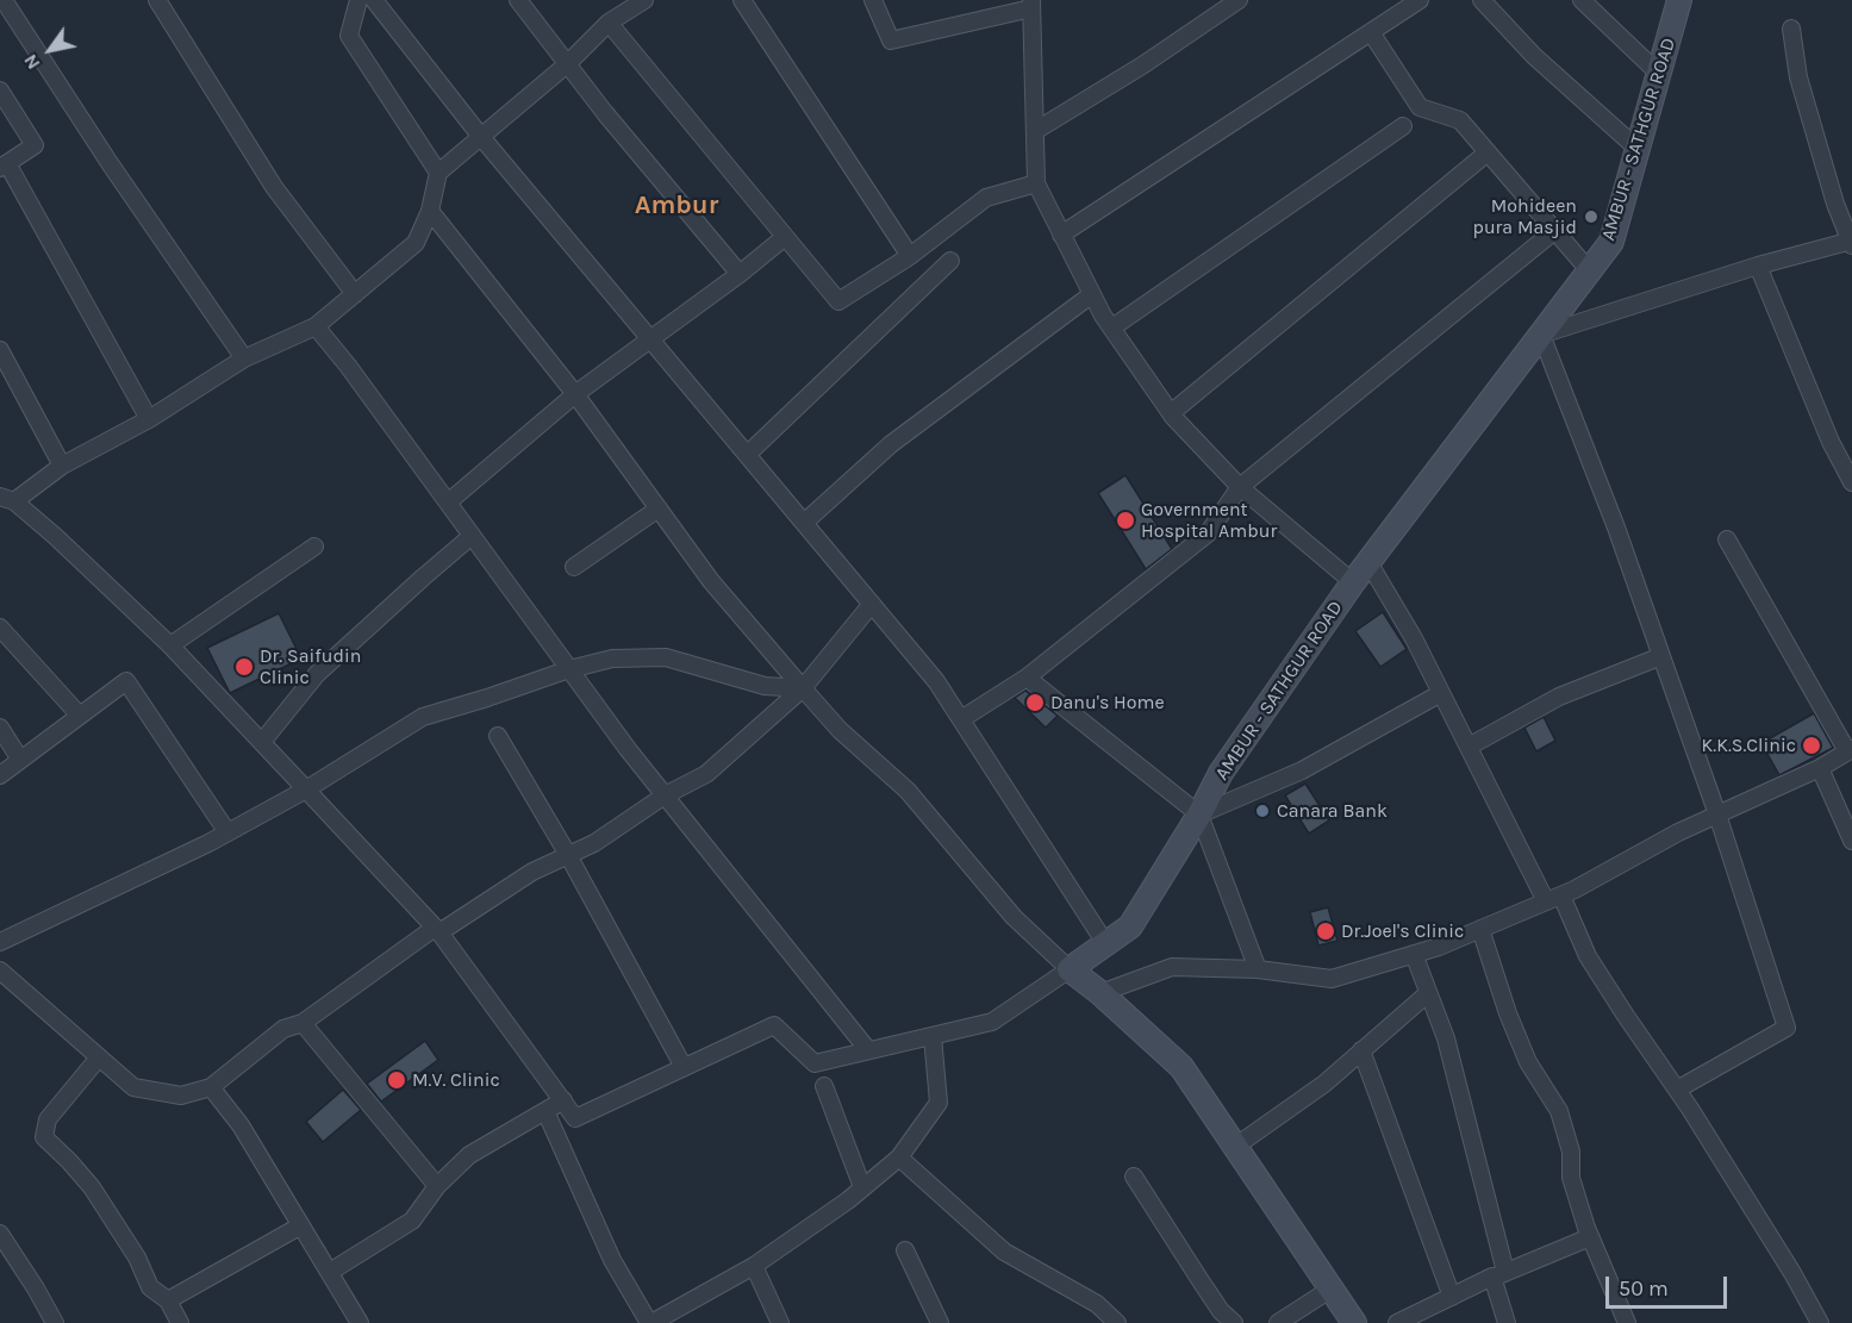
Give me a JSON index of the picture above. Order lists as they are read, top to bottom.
{
  "streets": {
    "main road": ["AMBUR - SATHGUR ROAD"]
  },
  "districts": ["Ambur"],
  "places": [
    "Mohideen pura Masjid",
    "Government Hospital Ambur",
    "Dr. Saifudin Clinic",
    "Danu's Home",
    "K.K.S.Clinic",
    "Canara Bank",
    "Dr.Joel's Clinic",
    "M.V. Clinic"
  ],
  "scale_bar": "50 m",
  "north": "bottom left"
}
